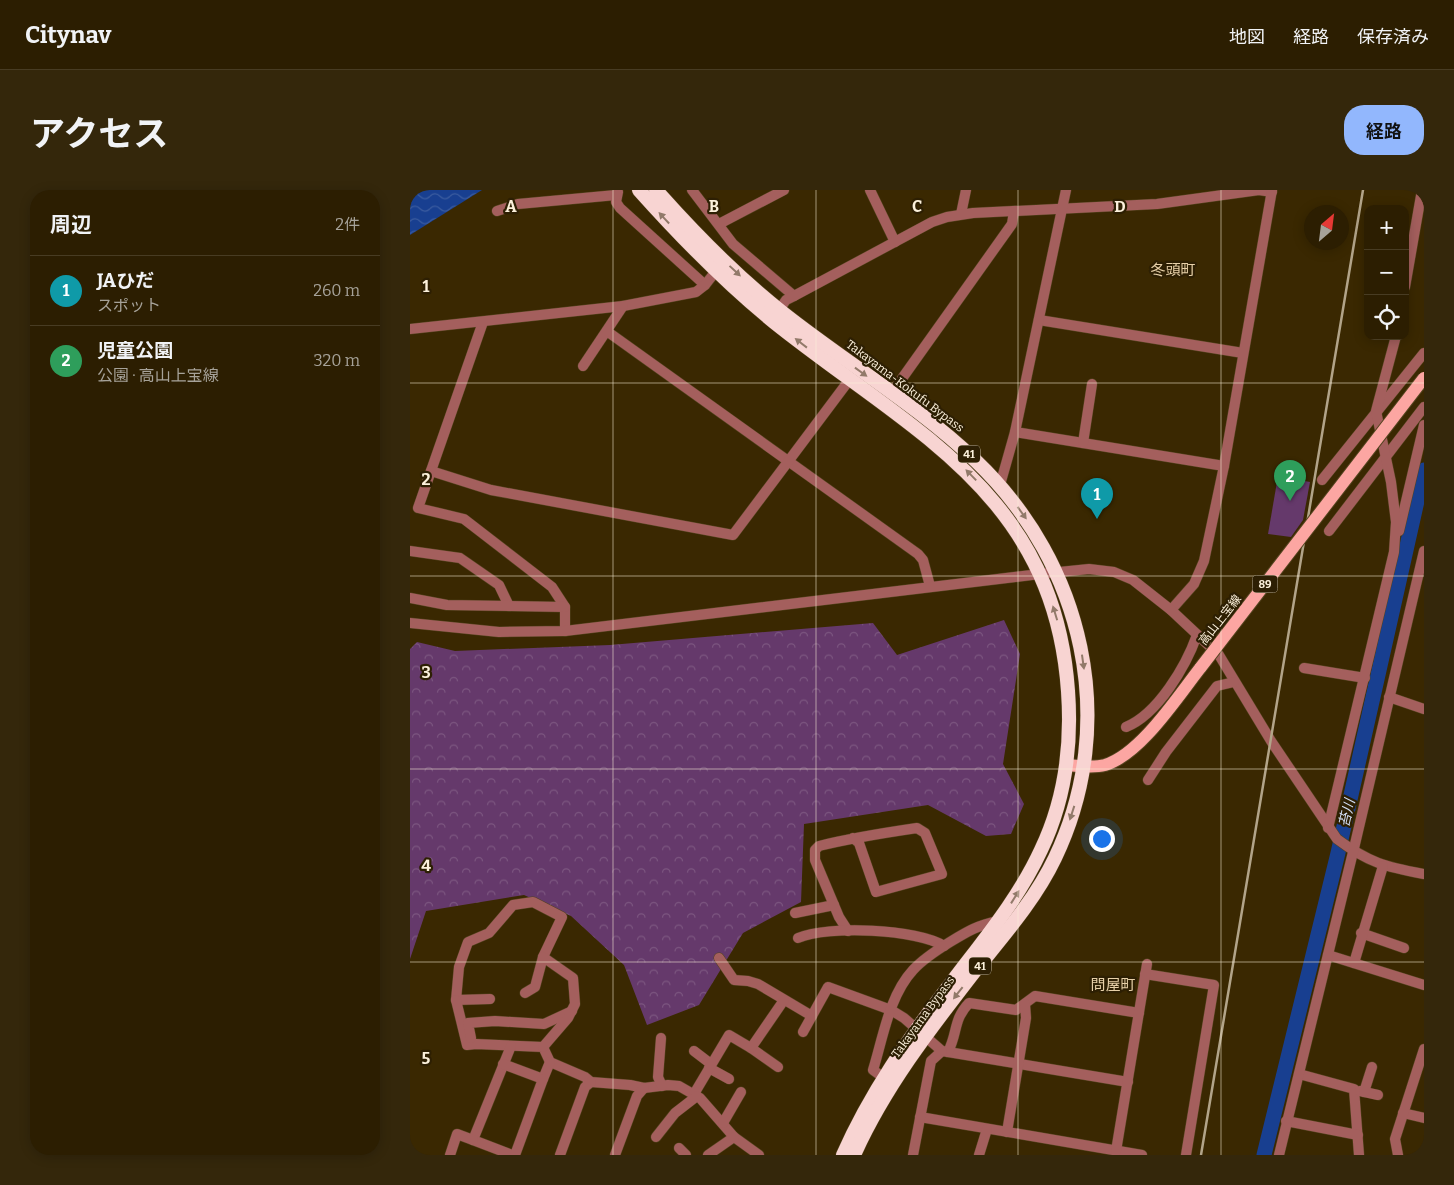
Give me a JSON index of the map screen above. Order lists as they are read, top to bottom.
{
  "streets": {
    "highway": ["Takayama-Kokufu Bypass", "41", "Takayama Bypass"],
    "main road": ["89", "高山上宝線"]
  },
  "crossings": [
    ["Takayama-Kokufu Bypass", "41"],
    ["Takayama-Kokufu Bypass", "高山上宝線"],
    ["Takayama-Kokufu Bypass", "Takayama Bypass"],
    ["高山上宝線", "Takayama Bypass"]
  ],
  "districts": ["冬頭町", "問屋町"],
  "water": ["苔川"],
  "north": "top right",
  "page": {
    "header": "Citynav",
    "nav": ["地図", "経路", "保存済み"],
    "title": "アクセス",
    "buttons": "経路",
    "heading": ["周辺", "2件"],
    "map_buttons": ["+", "−"],
    "list": [
      {
        "mark": "1",
        "name": "JAひだ",
        "note": "スポット",
        "value": "260 m"
      },
      {
        "mark": "2",
        "name": "児童公園",
        "note": "公園 · 高山上宝線",
        "value": "320 m"
      }
    ],
    "pins": ["2", "1"]
  },
  "grid": {
    "columns": [
      "A",
      "B",
      "C",
      "D"
    ],
    "rows": [
      "1",
      "2",
      "3",
      "4",
      "5"
    ]
  }
}
